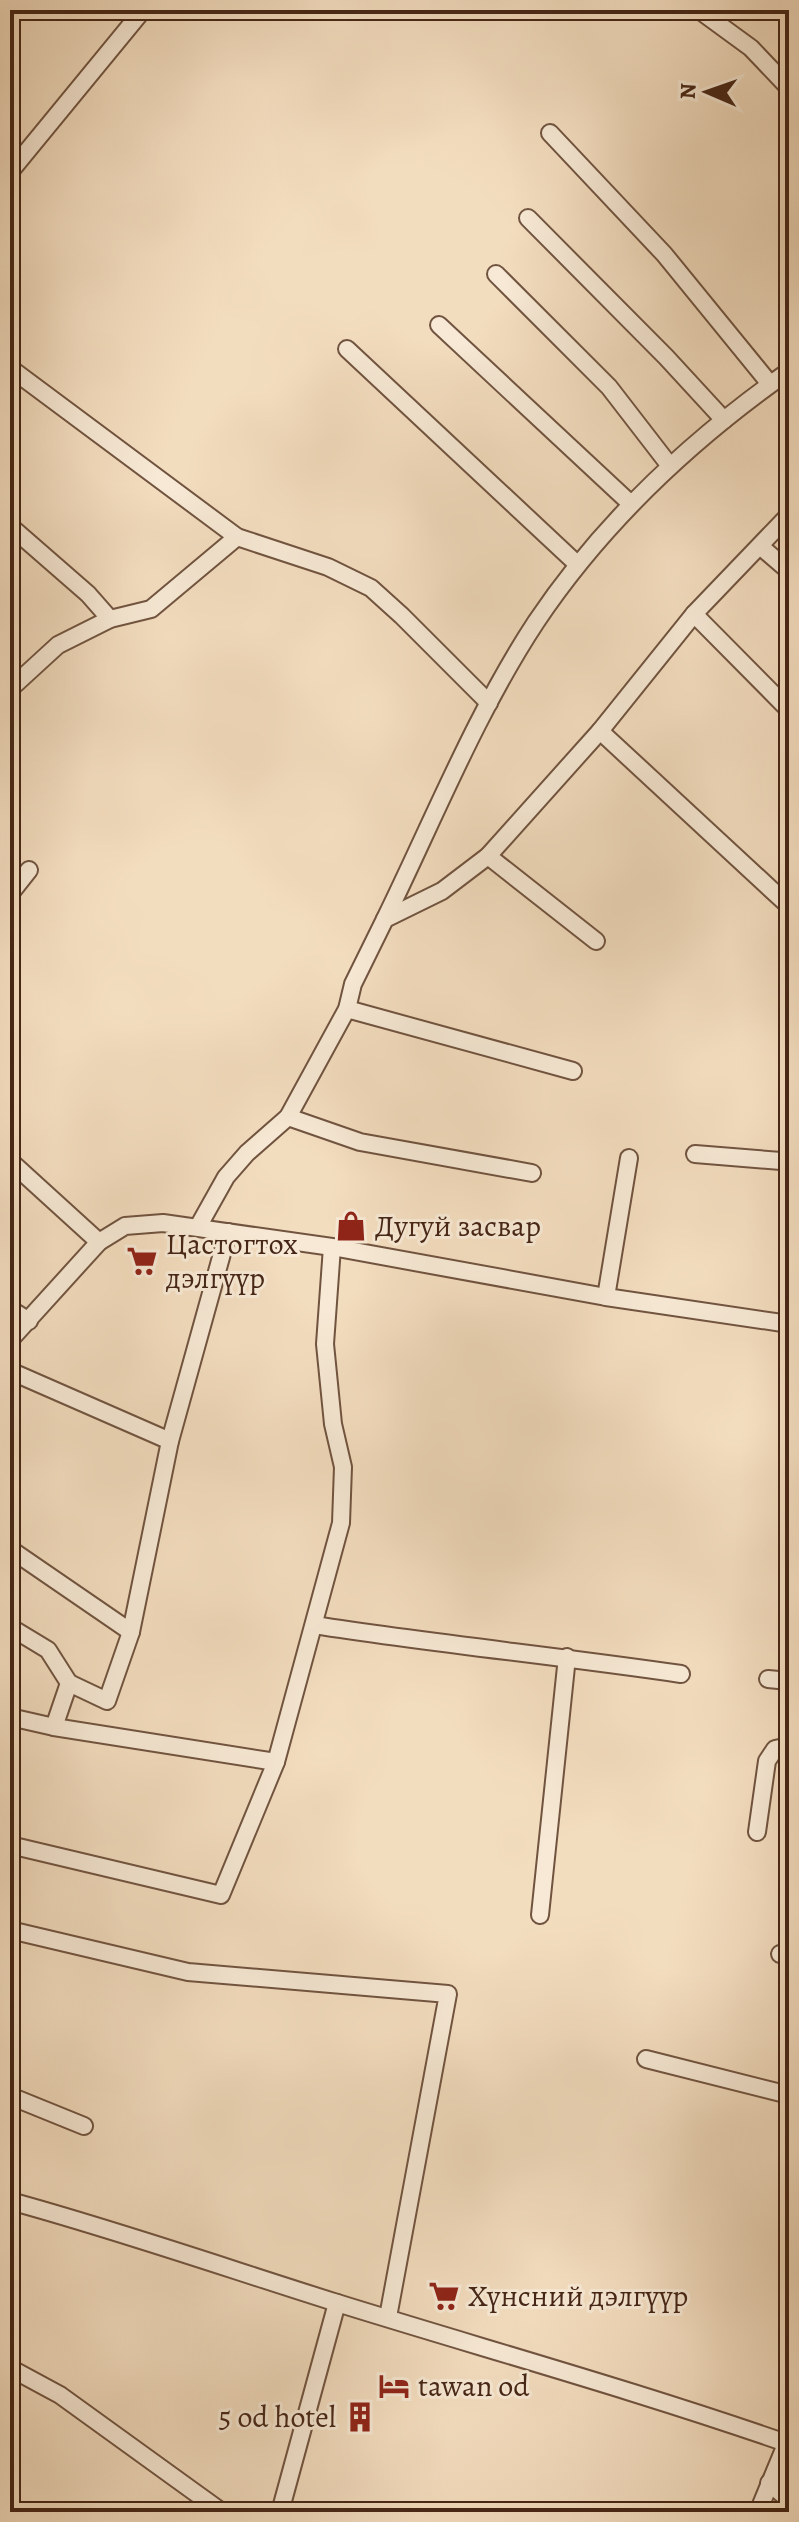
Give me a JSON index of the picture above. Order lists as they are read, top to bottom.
{
  "places": {
    "shop": ["Дугуй засвар"],
    "supermarket": ["Цастогтох дэлгүүр", "Хүнсний дэлгүүр"],
    "hotel": ["tawan od"],
    "building": ["5 od hotel"]
  },
  "north": "left"
}
